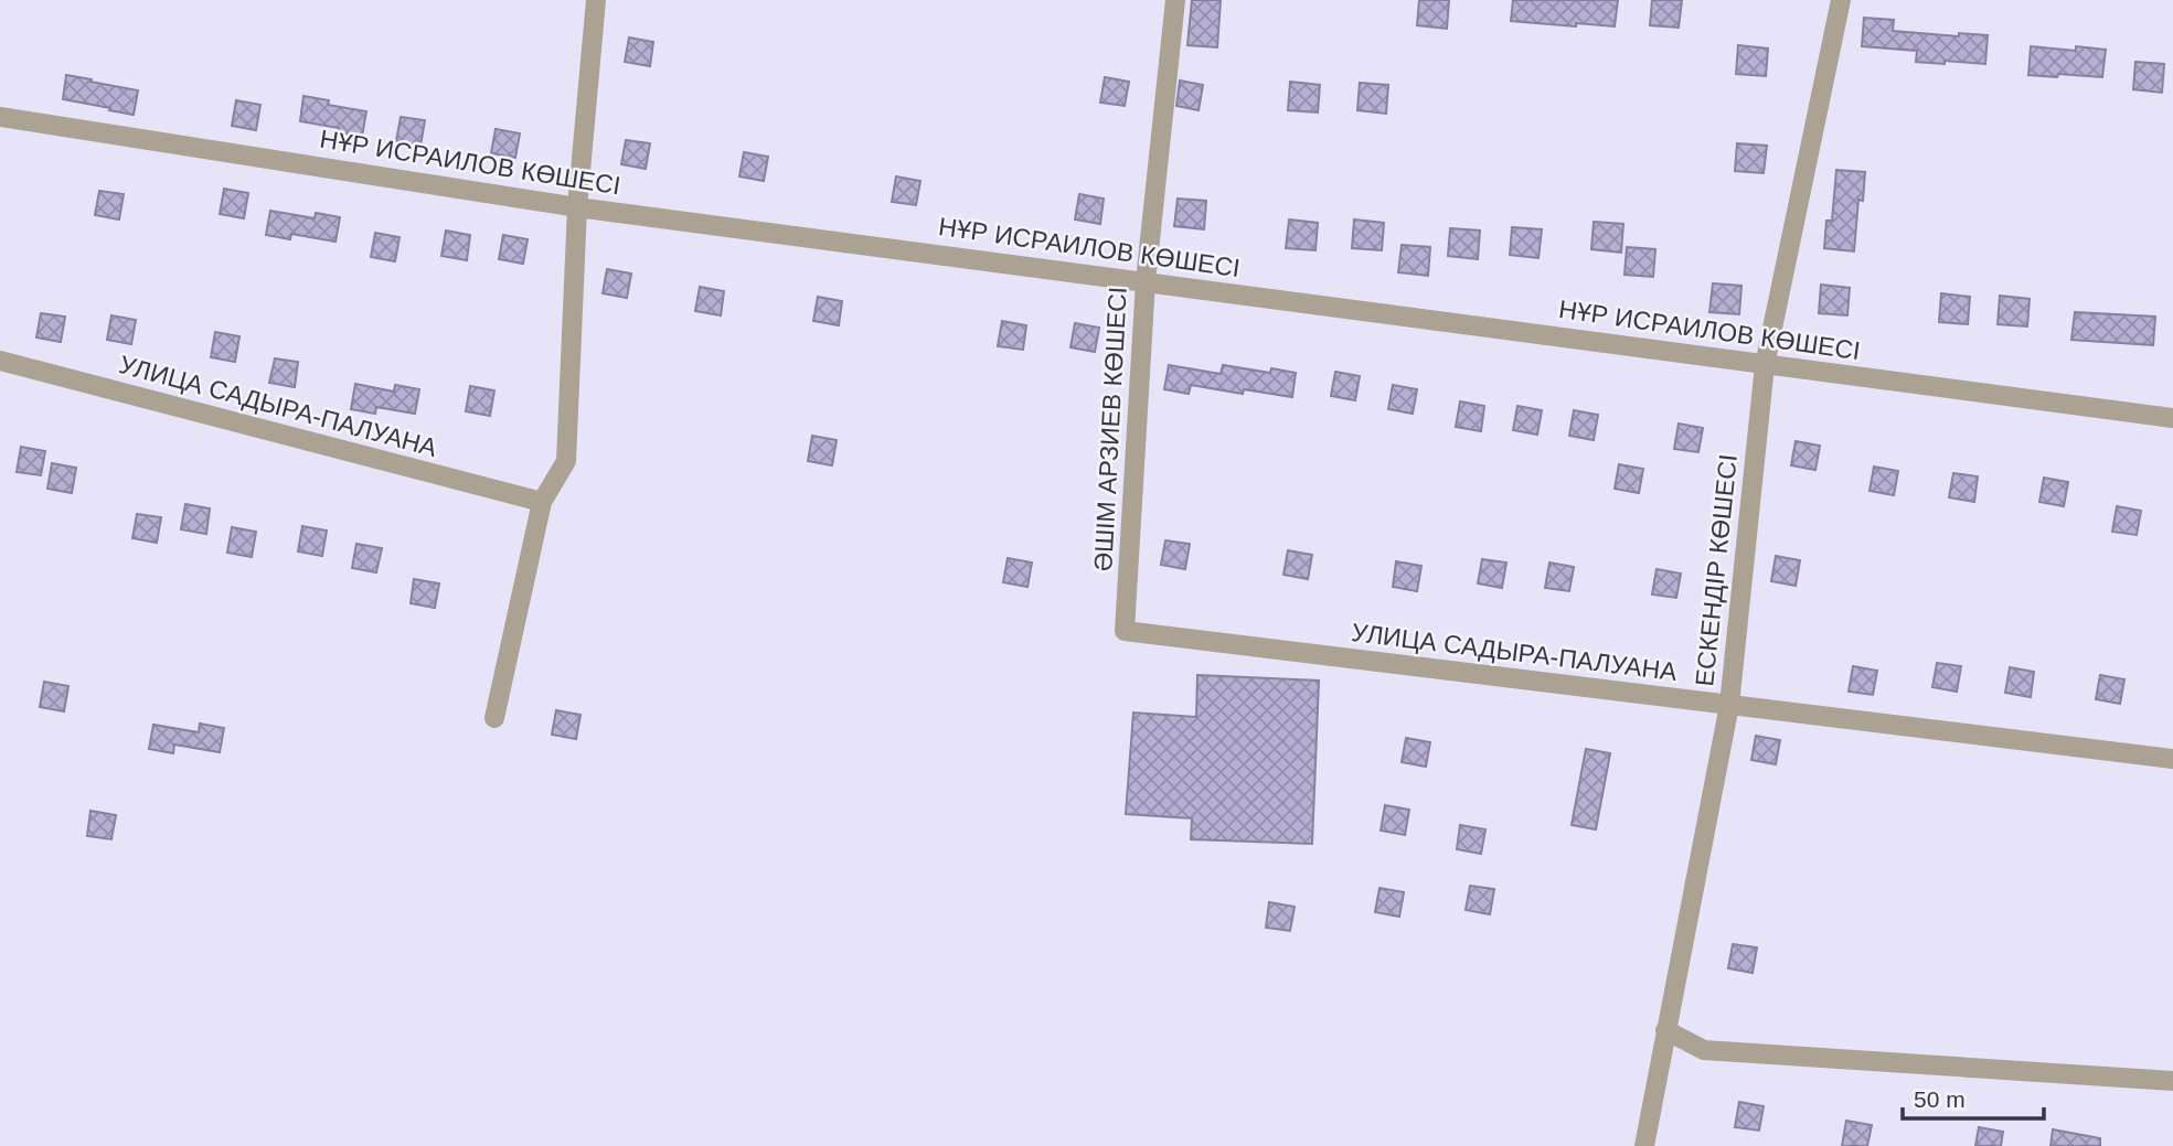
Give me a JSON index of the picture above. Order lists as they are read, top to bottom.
{
  "streets": {
    "street": [
      "НҰР ИСРАИЛОВ КӨШЕСІ",
      "УЛИЦА САДЫРА-ПАЛУАНА",
      "ӘШІМ АРЗИЕВ КӨШЕСІ",
      "ЕСКЕНДІР КӨШЕСІ"
    ]
  },
  "crossings": [
    ["НҰР ИСРАИЛОВ КӨШЕСІ", "ӘШІМ АРЗИЕВ КӨШЕСІ"],
    ["НҰР ИСРАИЛОВ КӨШЕСІ", "ЕСКЕНДІР КӨШЕСІ"],
    ["УЛИЦА САДЫРА-ПАЛУАНА", "ӘШІМ АРЗИЕВ КӨШЕСІ"],
    ["УЛИЦА САДЫРА-ПАЛУАНА", "ЕСКЕНДІР КӨШЕСІ"]
  ],
  "scale_bar": "50 m"
}
